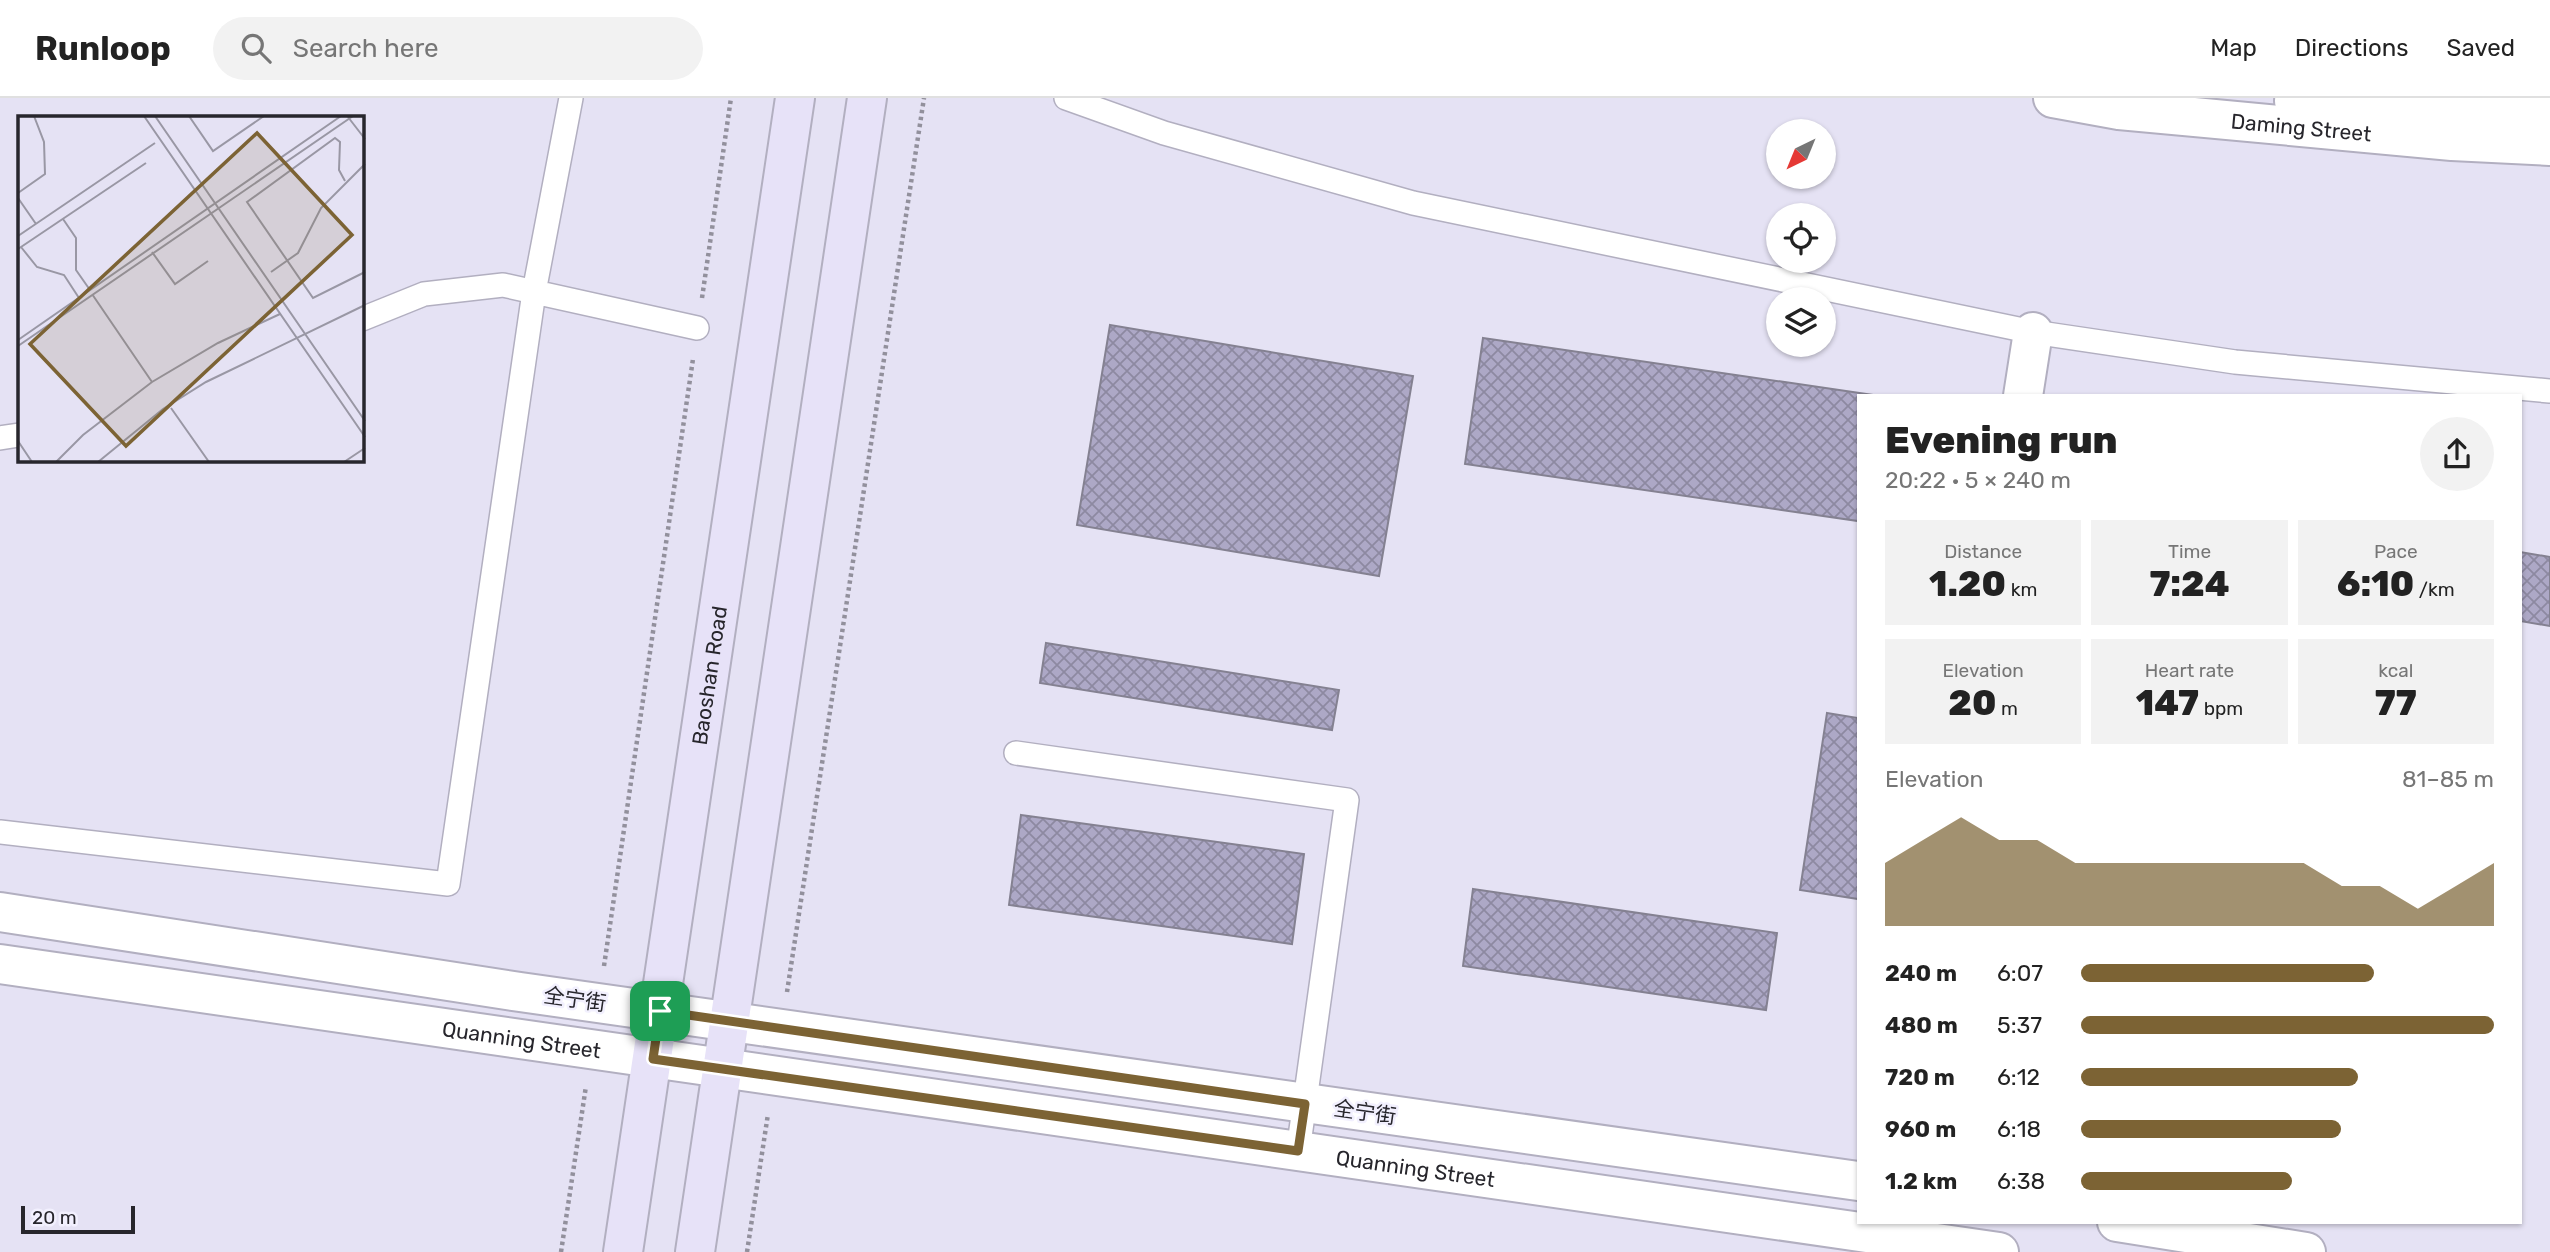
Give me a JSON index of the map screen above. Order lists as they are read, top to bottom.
{
  "streets": {
    "main road": ["Baoshan Road"],
    "street": ["Daming Street", "全宁街", "Quanning Street"]
  },
  "crossings": [
    ["Baoshan Road", "全宁街"],
    ["Baoshan Road", "Quanning Street"]
  ],
  "scale_bar": "20 m",
  "north": "bottom left",
  "page": {
    "header": "Runloop",
    "search": "Search here",
    "nav": ["Map", "Directions", "Saved"],
    "heading": ["Evening run", "20:22 · 5 × 240 m"],
    "stats": [
      ["Distance", "1.20 km"],
      ["Time", "7:24"],
      ["Pace", "6:10 /km"],
      ["Elevation", "20 m"],
      ["Heart rate", "147 bpm"],
      ["kcal", "77"]
    ],
    "chart": ["Elevation", "81–85 m"],
    "list": [
      {
        "name": "240 m",
        "note": "6:07"
      },
      {
        "name": "480 m",
        "note": "5:37"
      },
      {
        "name": "720 m",
        "note": "6:12"
      },
      {
        "name": "960 m",
        "note": "6:18"
      },
      {
        "name": "1.2 km",
        "note": "6:38"
      }
    ],
    "scale": "20 m"
  }
}
